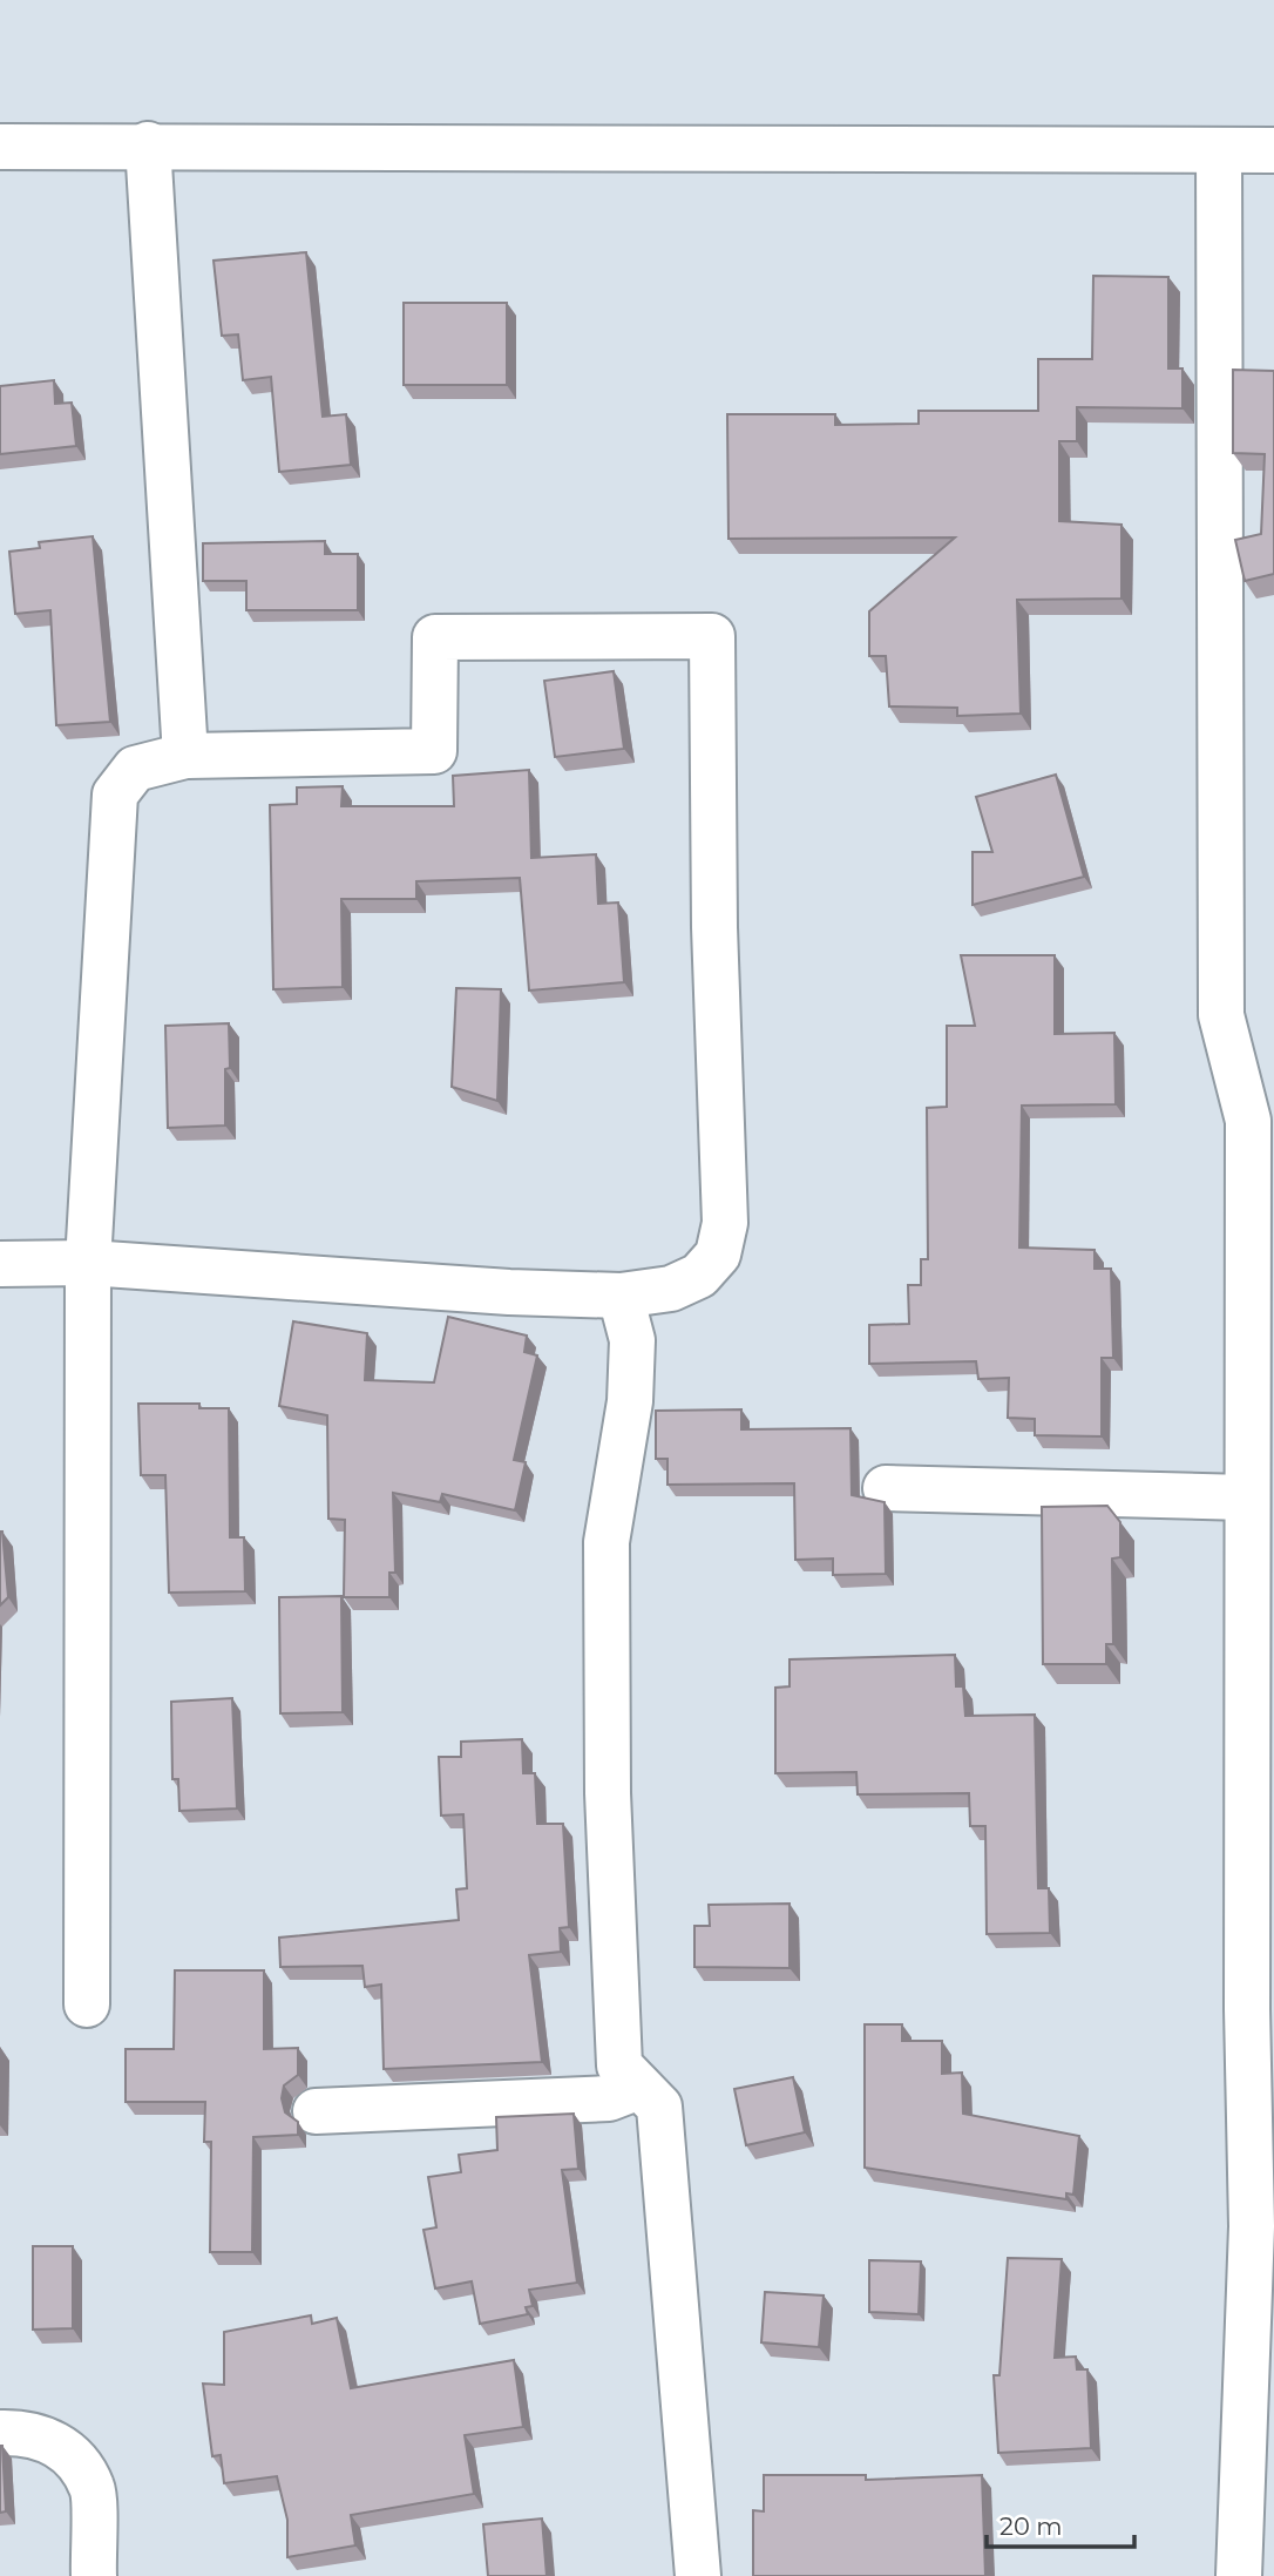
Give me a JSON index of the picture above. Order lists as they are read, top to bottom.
{
  "scale_bar": "20 m"
}
